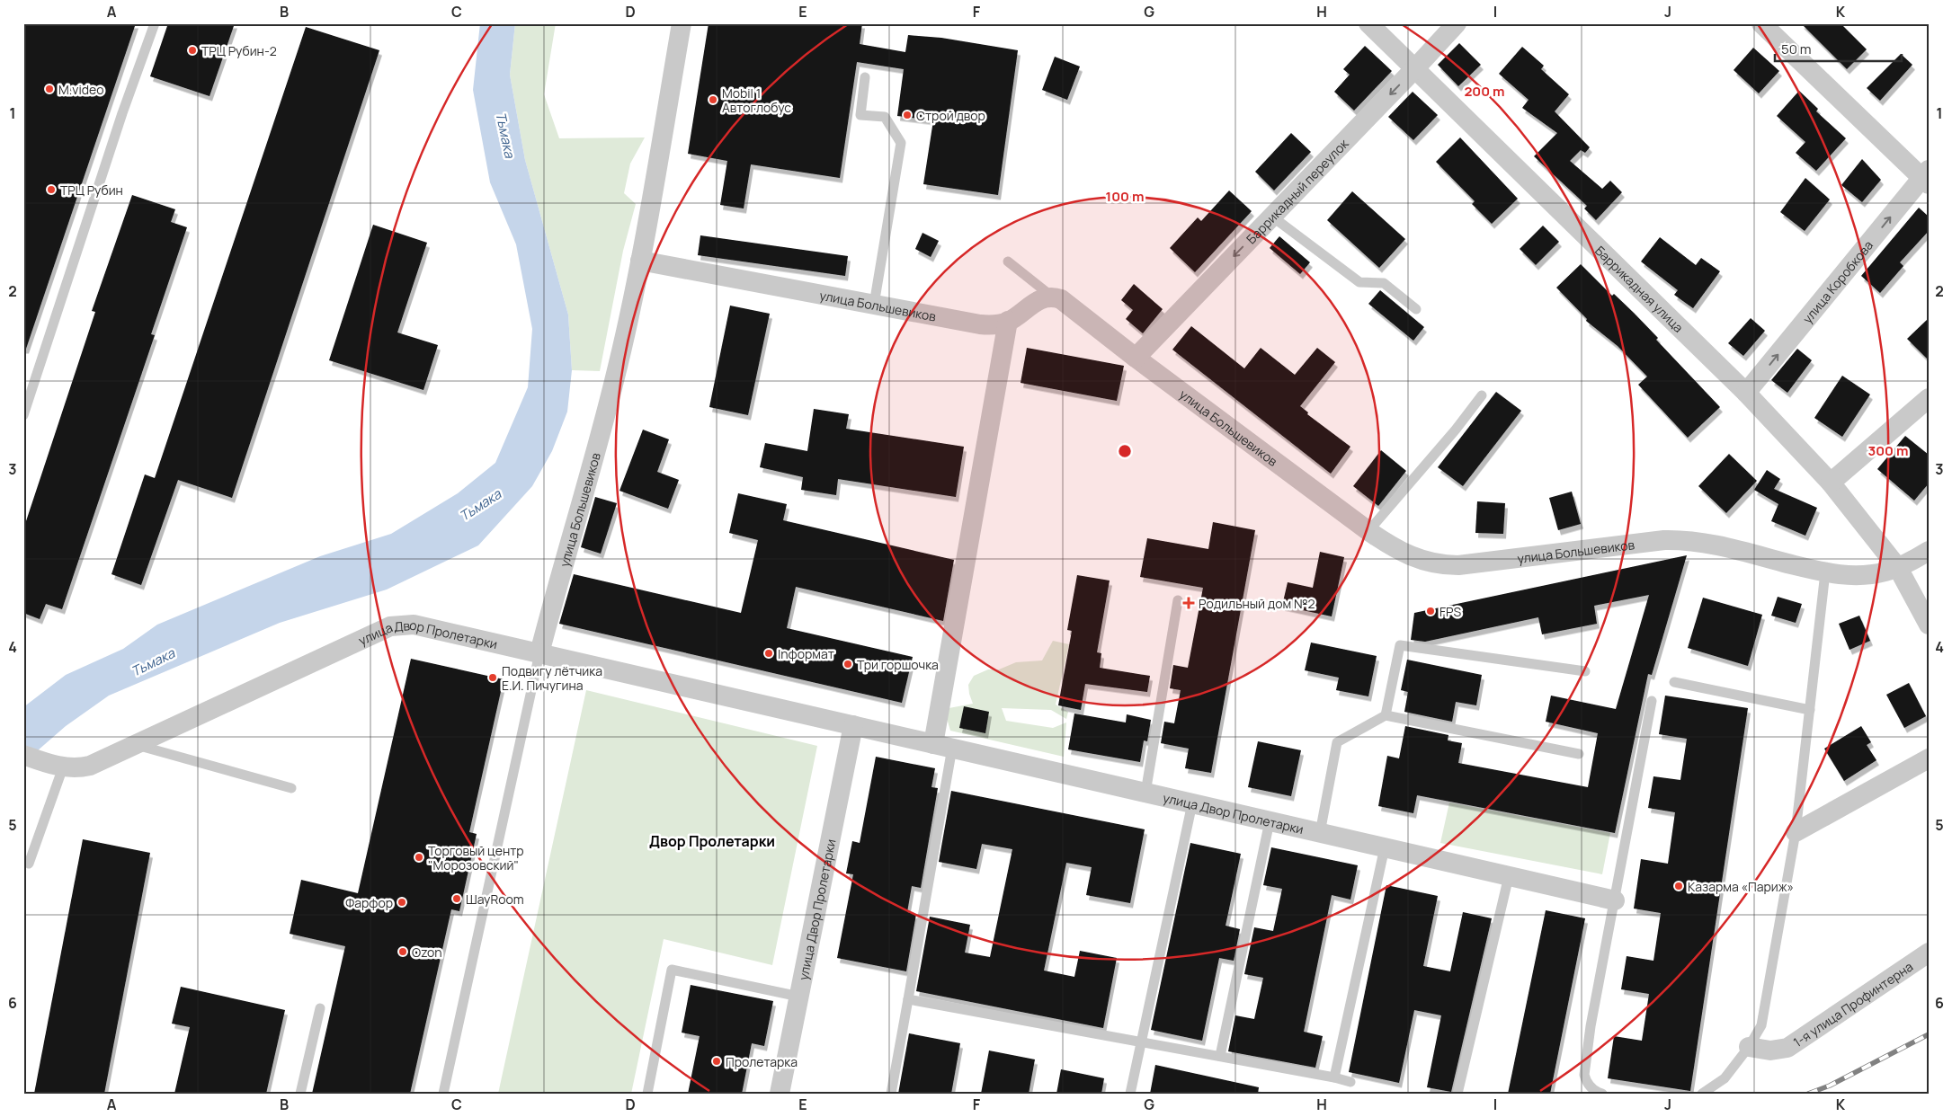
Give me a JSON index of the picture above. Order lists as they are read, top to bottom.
{
  "streets": {
    "street": [
      "Баррикадный переулок",
      "улица Коробкова",
      "Баррикадная улица",
      "улица Большевиков",
      "улица Двор Пролетарки",
      "1-я улица Профинтерна"
    ]
  },
  "crossings": [
    ["Баррикадный переулок", "Баррикадная улица"],
    ["Баррикадный переулок", "улица Большевиков"],
    ["улица Коробкова", "Баррикадная улица"],
    ["Баррикадная улица", "улица Большевиков"],
    ["улица Большевиков", "улица Двор Пролетарки"]
  ],
  "one_way": ["Баррикадный переулок"],
  "districts": ["Двор Пролетарки"],
  "water": ["Тьмака"],
  "places": {
    "other": [
      "ТРЦ Рубин-2",
      "M.video",
      "Mobil 1 Автоглобус",
      "Строй двор",
      "ТРЦ Рубин",
      "FPS",
      "Inформат",
      "Три горшочка",
      "Подвигу лётчика Е.И. Пичугина",
      "Торговый центр \"Морозовский\"",
      "Казарма «Париж»",
      "ШауRoom",
      "Фарфор",
      "Ozon",
      "Пролетарка"
    ],
    "health": ["Родильный дом №2"]
  },
  "scale_bar": "50 m",
  "grid": {
    "columns": [
      "A",
      "B",
      "C",
      "D",
      "E",
      "F",
      "G",
      "H",
      "I",
      "J",
      "K"
    ],
    "rows": [
      "1",
      "2",
      "3",
      "4",
      "5",
      "6"
    ]
  },
  "rings": ["200 m", "100 m", "300 m"]
}
